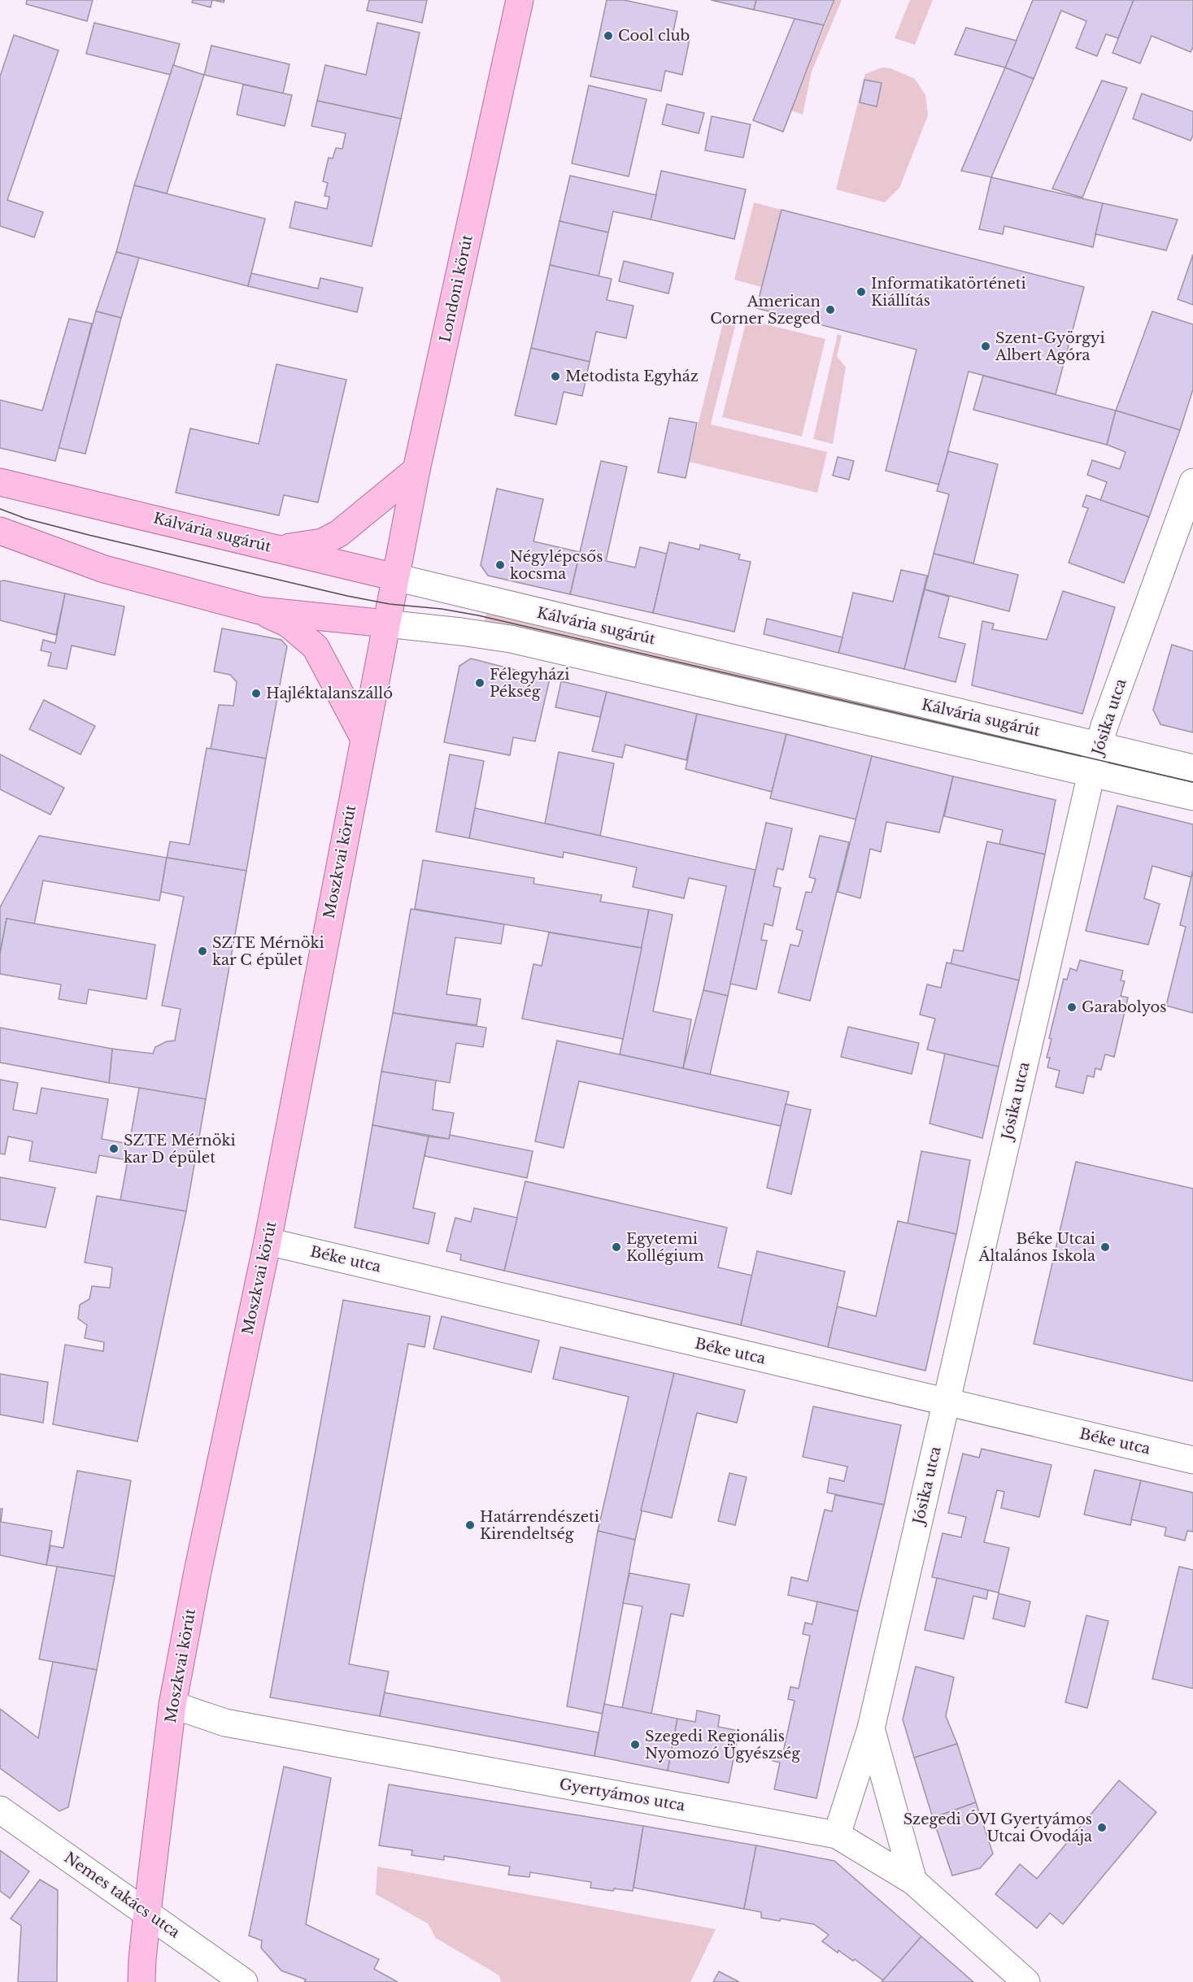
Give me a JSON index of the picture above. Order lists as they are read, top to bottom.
{
  "streets": {
    "main road": ["Londoni körút", "Kálvária sugárút", "Moszkvai körút"],
    "street": [
      "Jósika utca",
      "Béke utca",
      "Gyertyámos utca",
      "Nemes takács utca"
    ]
  },
  "crossings": [
    ["Londoni körút", "Kálvária sugárút"],
    ["Londoni körút", "Moszkvai körút"],
    ["Kálvária sugárút", "Jósika utca"],
    ["Kálvária sugárút", "Moszkvai körút"],
    ["Jósika utca", "Béke utca"],
    ["Jósika utca", "Gyertyámos utca"],
    ["Moszkvai körút", "Béke utca"],
    ["Moszkvai körút", "Gyertyámos utca"],
    ["Moszkvai körút", "Nemes takács utca"]
  ],
  "places": [
    "Cool club",
    "Informatikatörténeti Kiállítás",
    "American Corner Szeged",
    "Szent-Györgyi Albert Agóra",
    "Metodista Egyház",
    "Négylépcsős kocsma",
    "Félegyházi Pékség",
    "Hajléktalanszálló",
    "SZTE Mérnöki kar C épület",
    "Garabolyos",
    "SZTE Mérnöki kar D épület",
    "Egyetemi Kollégium",
    "Béke Utcai Általános Iskola",
    "Határrendészeti Kirendeltség",
    "Szegedi Regionális Nyomozó Ügyészség",
    "Szegedi ÓVI Gyertyámos Utcai Óvodája"
  ]
}
